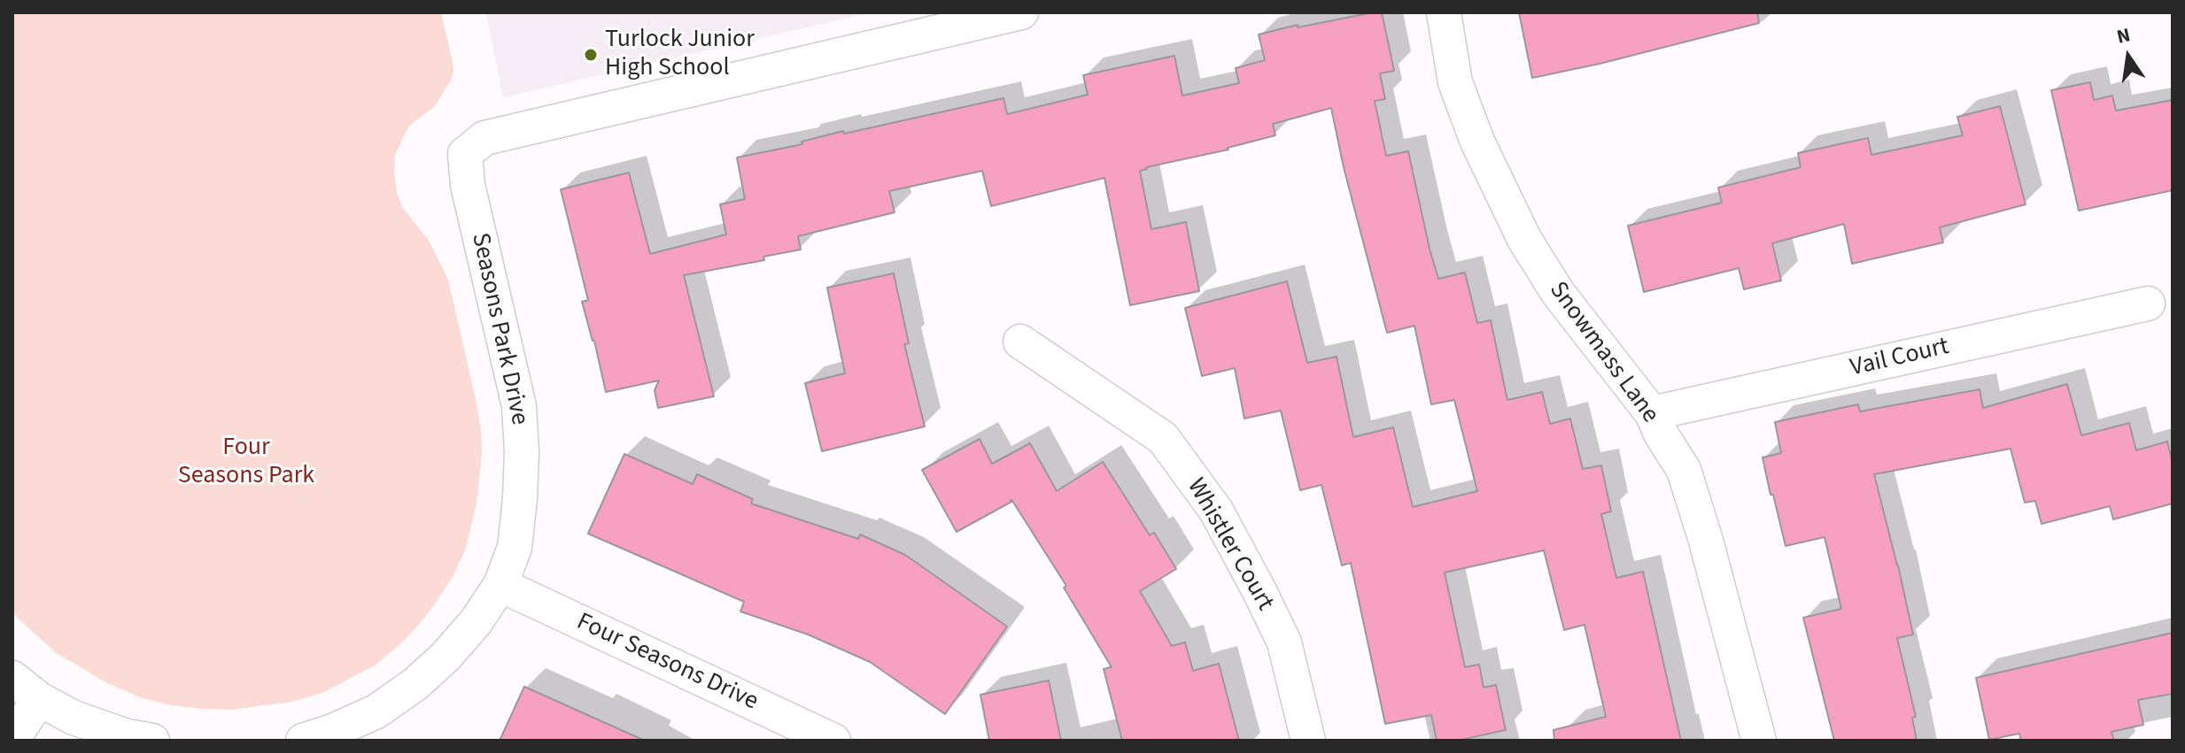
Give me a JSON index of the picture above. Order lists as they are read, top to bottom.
{
  "streets": {
    "street": [
      "Seasons Park Drive",
      "Snowmass Lane",
      "Vail Court",
      "Whistler Court",
      "Four Seasons Drive"
    ]
  },
  "crossings": [
    ["Seasons Park Drive", "Four Seasons Drive"],
    ["Snowmass Lane", "Vail Court"]
  ],
  "parks": ["Four Seasons Park"],
  "places": ["Turlock Junior High School"],
  "north": "top"
}
